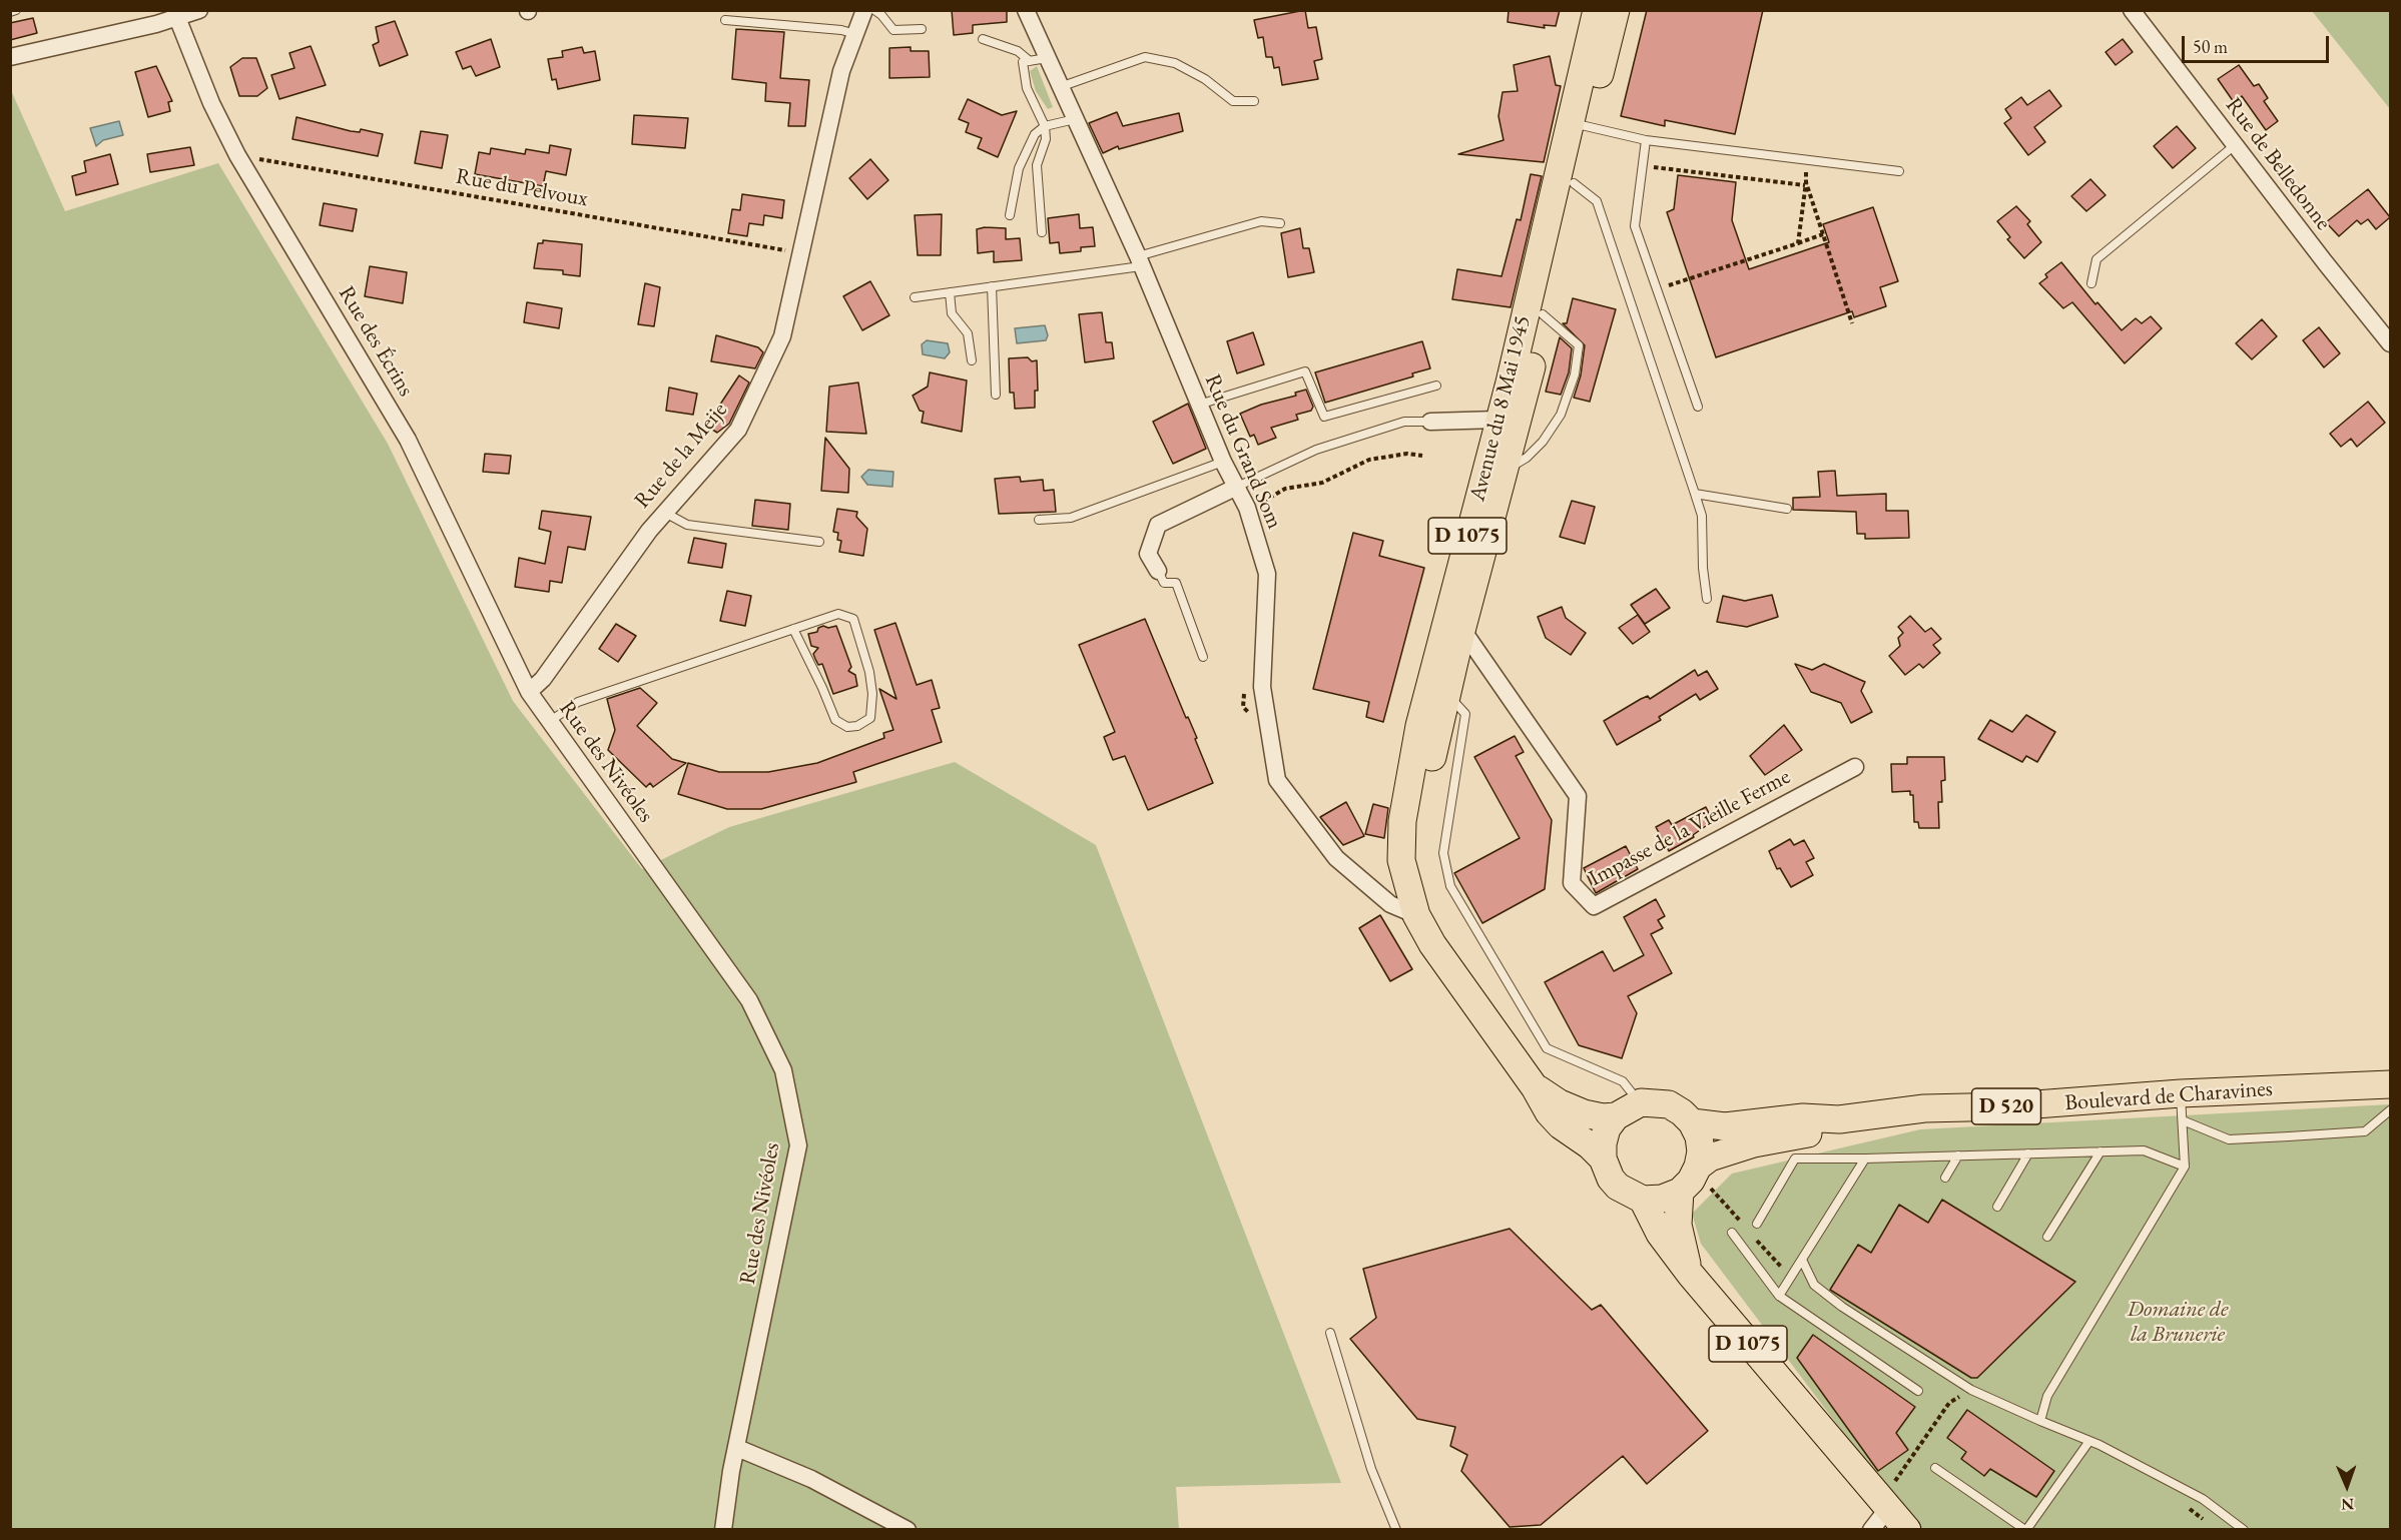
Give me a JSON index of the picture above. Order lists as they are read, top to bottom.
{
  "streets": {
    "main road": [
      "Avenue du 8 Mai 1945",
      "D 1075",
      "Boulevard de Charavines",
      "D 520"
    ],
    "street": [
      "Rue de Belledonne",
      "Rue des Écrins",
      "Rue du Grand Som",
      "Rue de la Meije",
      "Rue des Nivéoles",
      "Impasse de la Vieille Ferme"
    ],
    "path": ["Rue du Pelvoux"]
  },
  "crossings": [
    ["Rue du Pelvoux", "Rue des Écrins"],
    ["Rue du Pelvoux", "Rue de la Meije"],
    ["Rue des Écrins", "Rue de la Meije"],
    ["Rue des Écrins", "Rue des Nivéoles"],
    ["Avenue du 8 Mai 1945", "Rue du Grand Som"],
    ["Avenue du 8 Mai 1945", "D 1075"],
    ["Avenue du 8 Mai 1945", "Impasse de la Vieille Ferme"],
    ["Rue de la Meije", "Rue des Nivéoles"],
    ["D 1075", "Boulevard de Charavines"]
  ],
  "parks": ["Domaine de la Brunerie"],
  "scale_bar": "50 m",
  "north": "bottom"
}
